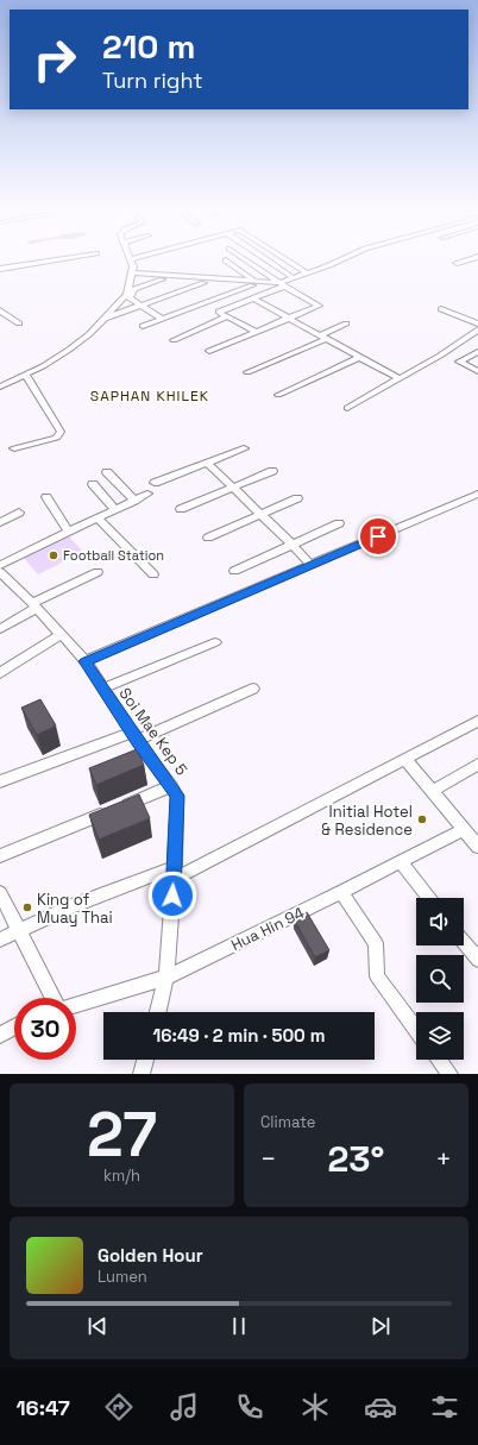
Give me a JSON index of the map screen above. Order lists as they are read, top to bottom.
{
  "streets": {
    "street": ["Soi Mae Kep 5", "Hua Hin 94"]
  },
  "crossings": [
    ["Soi Mae Kep 5", "Hua Hin 94"]
  ],
  "districts": ["SAPHAN KHILEK"],
  "places": ["Football Station", "Initial Hotel & Residence", "King of Muay Thai"],
  "page": {
    "turn": ["210 m", "Turn right"],
    "limit": "30",
    "trip": "16:49 · 2 min · 500 m",
    "tile": [
      ["27", "km/h"],
      "Climate"
    ],
    "heat": ["−", "23°", "+"],
    "song": ["Golden Hour", "Lumen"],
    "tabs": "16:47"
  }
}
